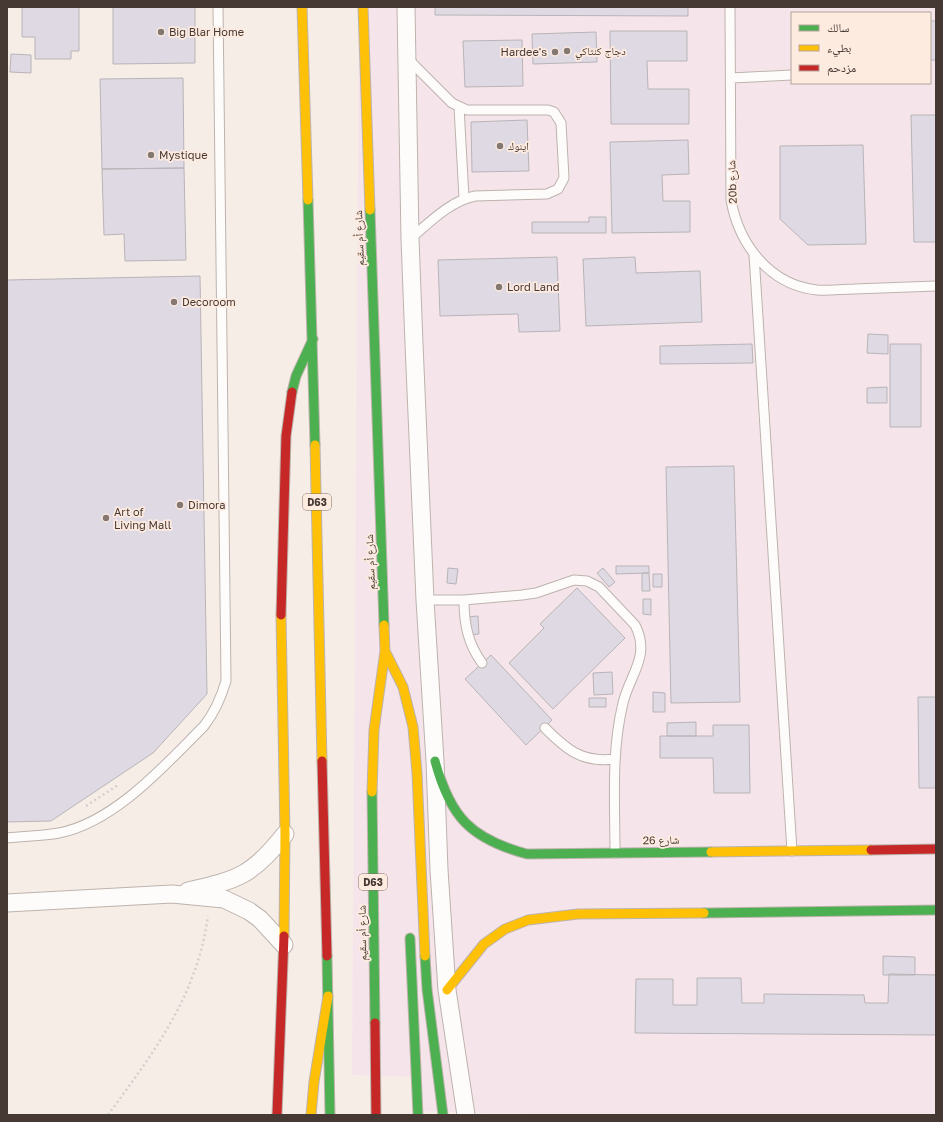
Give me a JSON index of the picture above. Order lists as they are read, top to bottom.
{
  "streets": {
    "main road": ["شارع أم سقيم", "D63", "شارع 26"],
    "lane": ["20b شارع"]
  },
  "places": [
    "Big Blar Home",
    "دجاج كنتاكي",
    "Hardee's",
    "اينوك",
    "Mystique",
    "Lord Land",
    "Decoroom",
    "Dimora",
    "Art of Living Mall"
  ],
  "legend": ["سالك", "بطيء", "مزدحم"]
}
